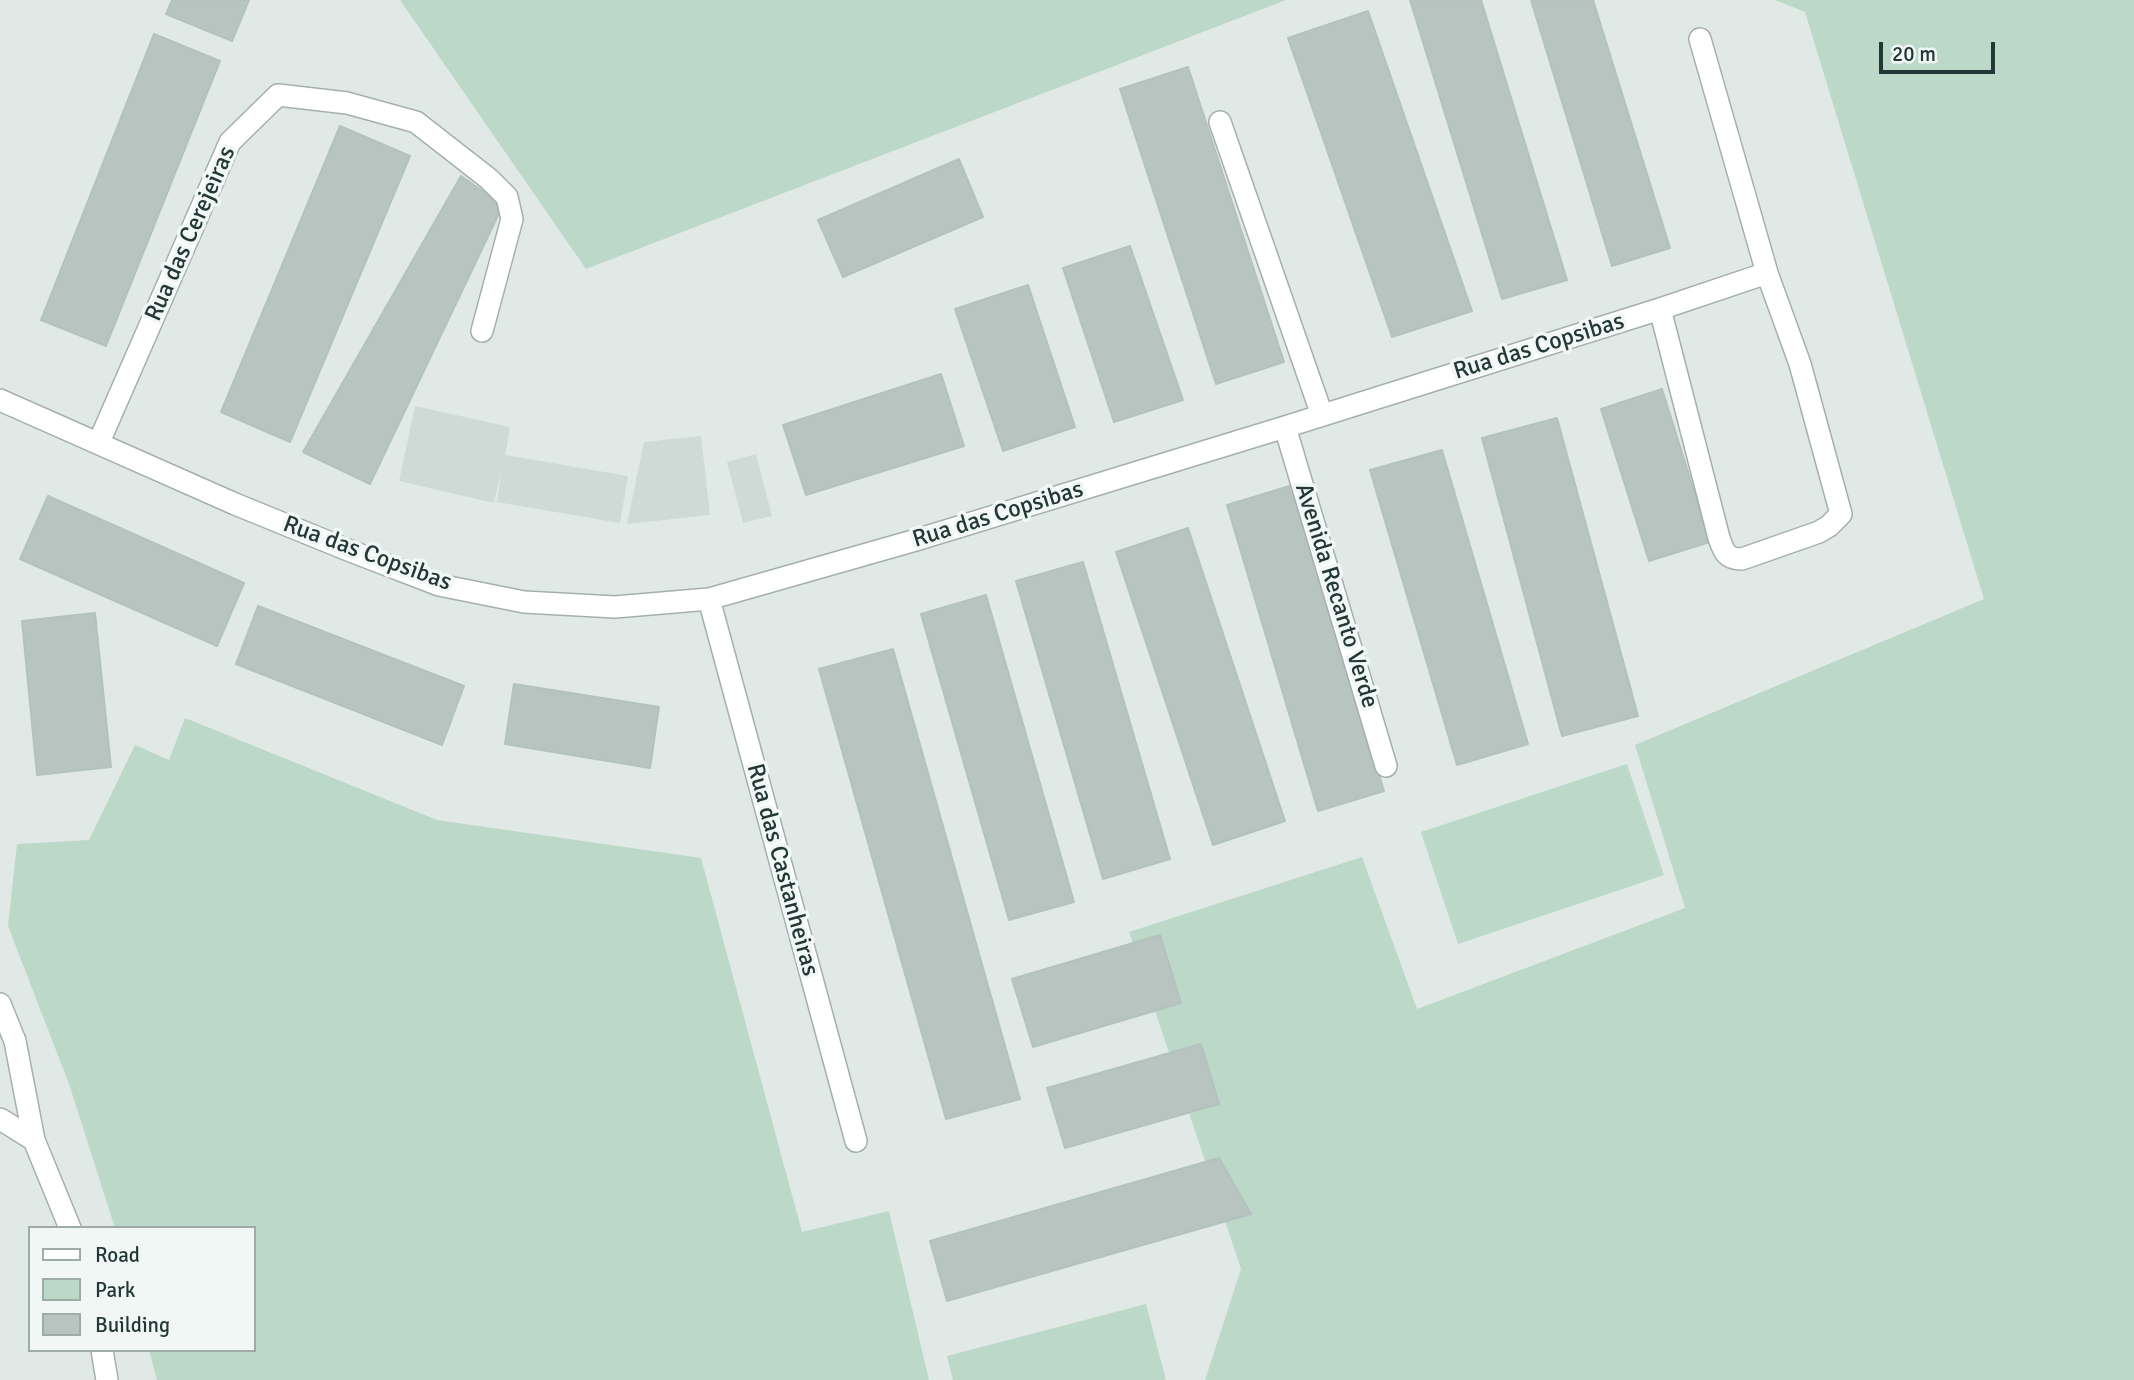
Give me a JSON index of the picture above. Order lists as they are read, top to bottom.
{
  "streets": {
    "street": [
      "Rua das Cerejeiras",
      "Rua das Copsibas",
      "Avenida Recanto Verde",
      "Rua das Castanheiras"
    ]
  },
  "crossings": [
    ["Rua das Cerejeiras", "Rua das Copsibas"],
    ["Rua das Copsibas", "Avenida Recanto Verde"],
    ["Rua das Copsibas", "Rua das Castanheiras"]
  ],
  "legend": ["Road", "Park", "Building"],
  "scale_bar": "20 m"
}
